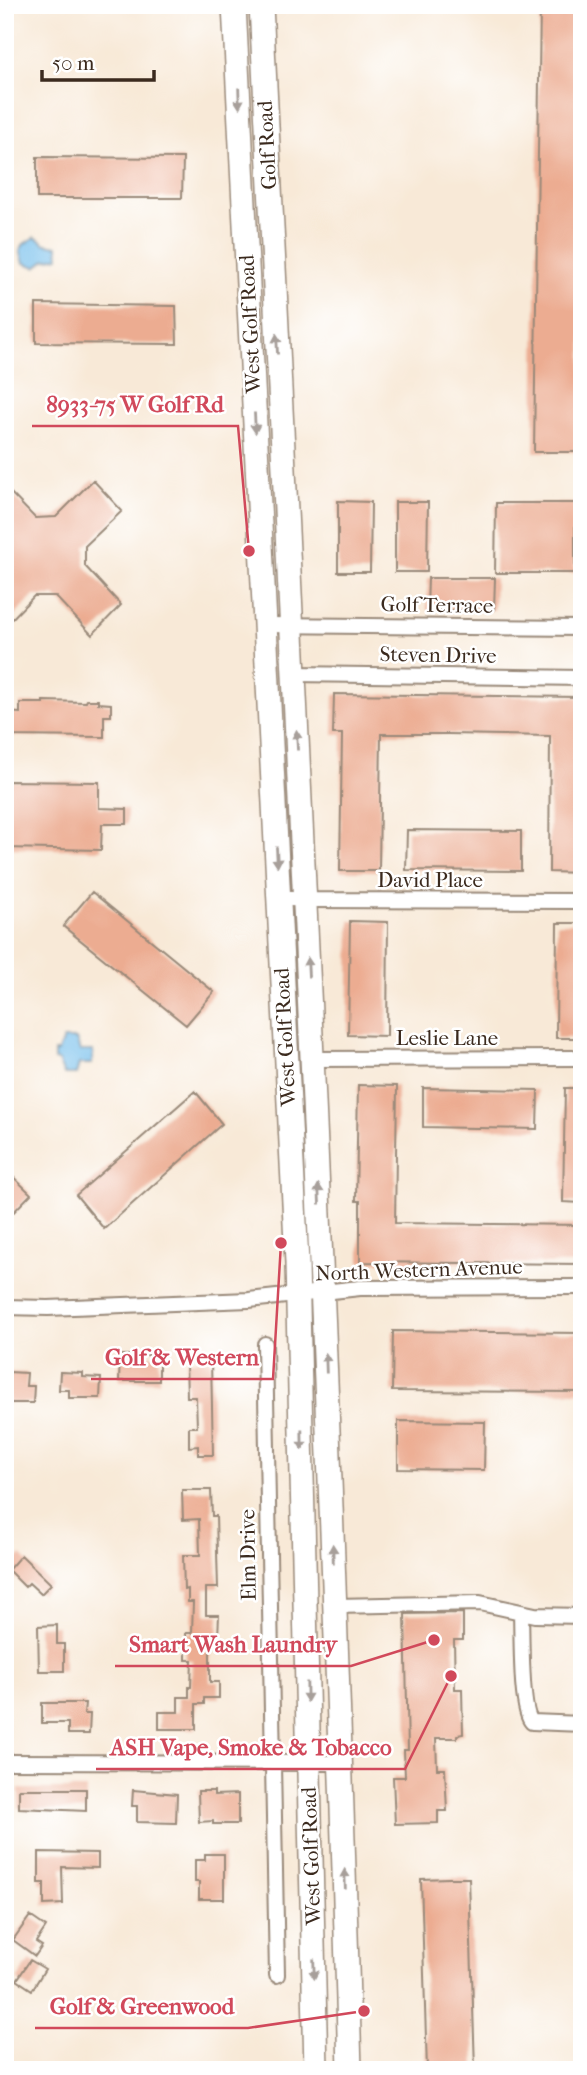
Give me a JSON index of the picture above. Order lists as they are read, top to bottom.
{
  "streets": {
    "main road": ["Golf Road", "West Golf Road"],
    "street": [
      "Golf Terrace",
      "Steven Drive",
      "David Place",
      "Leslie Lane",
      "North Western Avenue",
      "Elm Drive"
    ]
  },
  "crossings": [
    ["Golf Road", "West Golf Road"],
    ["West Golf Road", "Golf Terrace"],
    ["West Golf Road", "Steven Drive"],
    ["West Golf Road", "David Place"],
    ["West Golf Road", "Leslie Lane"],
    ["West Golf Road", "North Western Avenue"]
  ],
  "places": [
    "8933-75 W Golf Rd",
    "Golf & Western",
    "Smart Wash Laundry",
    "ASH Vape, Smoke & Tobacco",
    "Golf & Greenwood"
  ],
  "scale_bar": "50 m"
}
